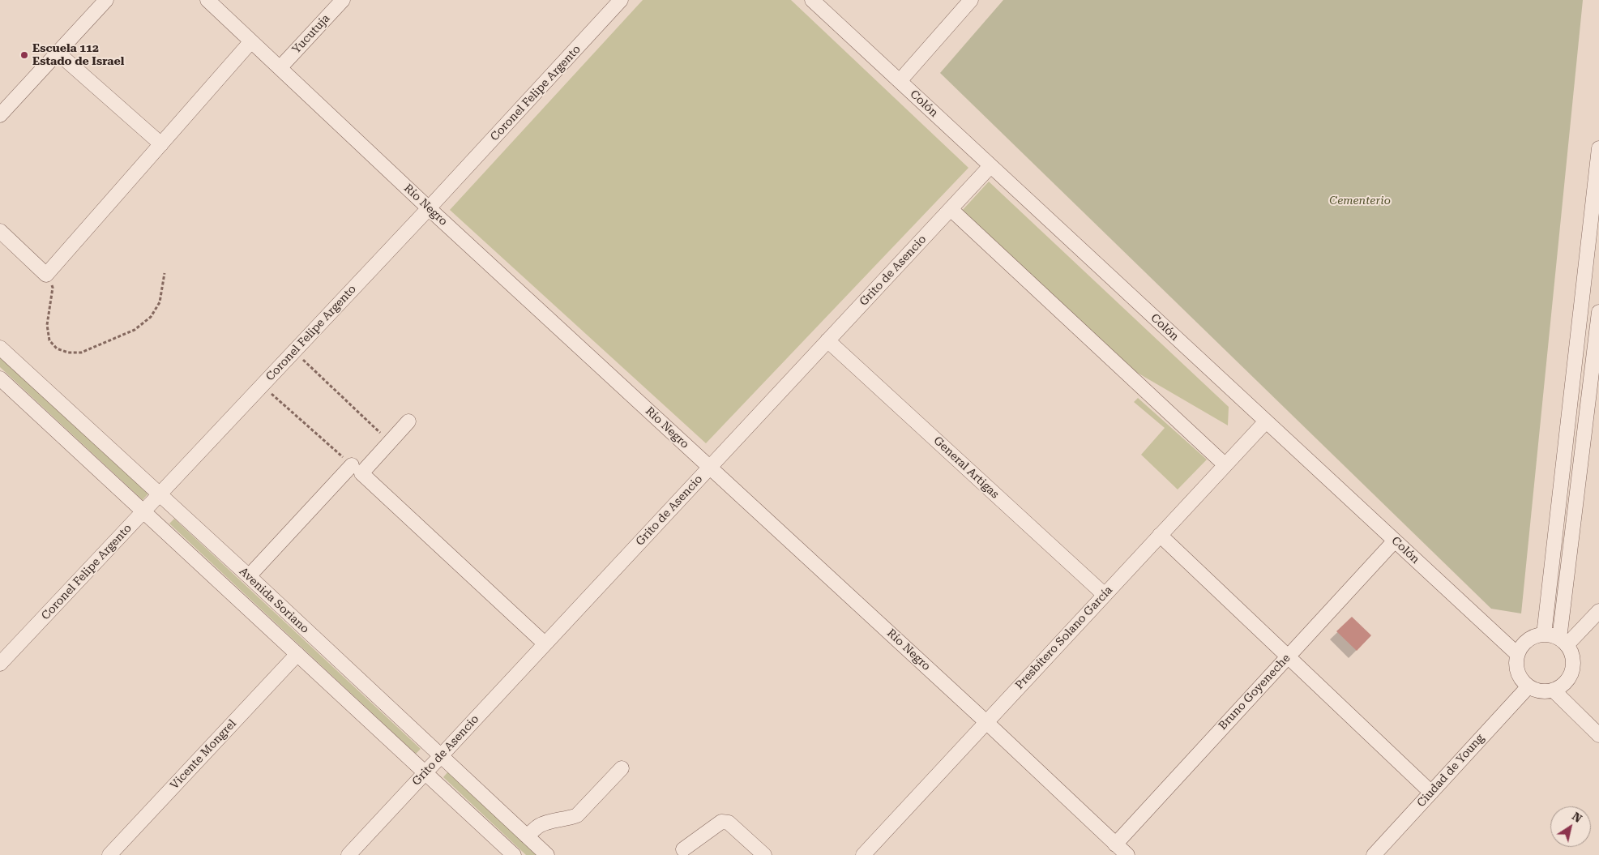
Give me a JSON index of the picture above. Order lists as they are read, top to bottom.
{
  "streets": {
    "street": [
      "Yucutuja",
      "Coronel Felipe Argento",
      "Colón",
      "Río Negro",
      "Grito de Asencio",
      "General Artigas",
      "Avenida Soriano",
      "Presbítero Solano García",
      "Bruno Goyeneche",
      "Vicente Mongrel",
      "Ciudad de Young"
    ]
  },
  "crossings": [
    ["Yucutuja", "Río Negro"],
    ["Coronel Felipe Argento", "Río Negro"],
    ["Coronel Felipe Argento", "Avenida Soriano"],
    ["Colón", "Grito de Asencio"],
    ["Colón", "Presbítero Solano García"],
    ["Colón", "Bruno Goyeneche"],
    ["Colón", "Ciudad de Young"],
    ["Río Negro", "Grito de Asencio"],
    ["Río Negro", "Presbítero Solano García"],
    ["Río Negro", "Bruno Goyeneche"],
    ["Grito de Asencio", "General Artigas"],
    ["Grito de Asencio", "Avenida Soriano"],
    ["General Artigas", "Presbítero Solano García"],
    ["Avenida Soriano", "Vicente Mongrel"]
  ],
  "parks": ["Cementerio"],
  "places": ["Escuela 112 Estado de Israel"],
  "north": "top right"
}
